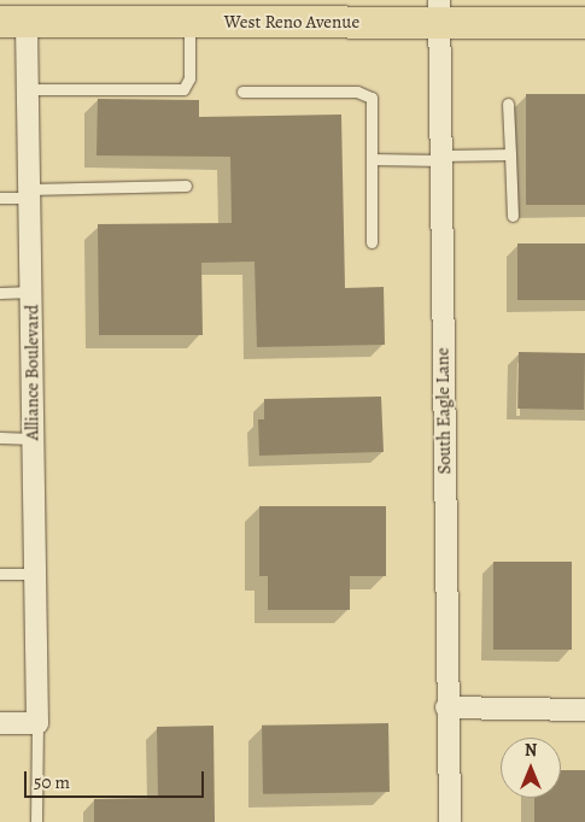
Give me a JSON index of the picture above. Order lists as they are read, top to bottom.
{
  "streets": {
    "main road": ["West Reno Avenue"],
    "street": ["Alliance Boulevard", "South Eagle Lane"]
  },
  "crossings": [
    ["West Reno Avenue", "Alliance Boulevard"],
    ["West Reno Avenue", "South Eagle Lane"]
  ],
  "scale_bar": "50 m",
  "north": "top"
}
